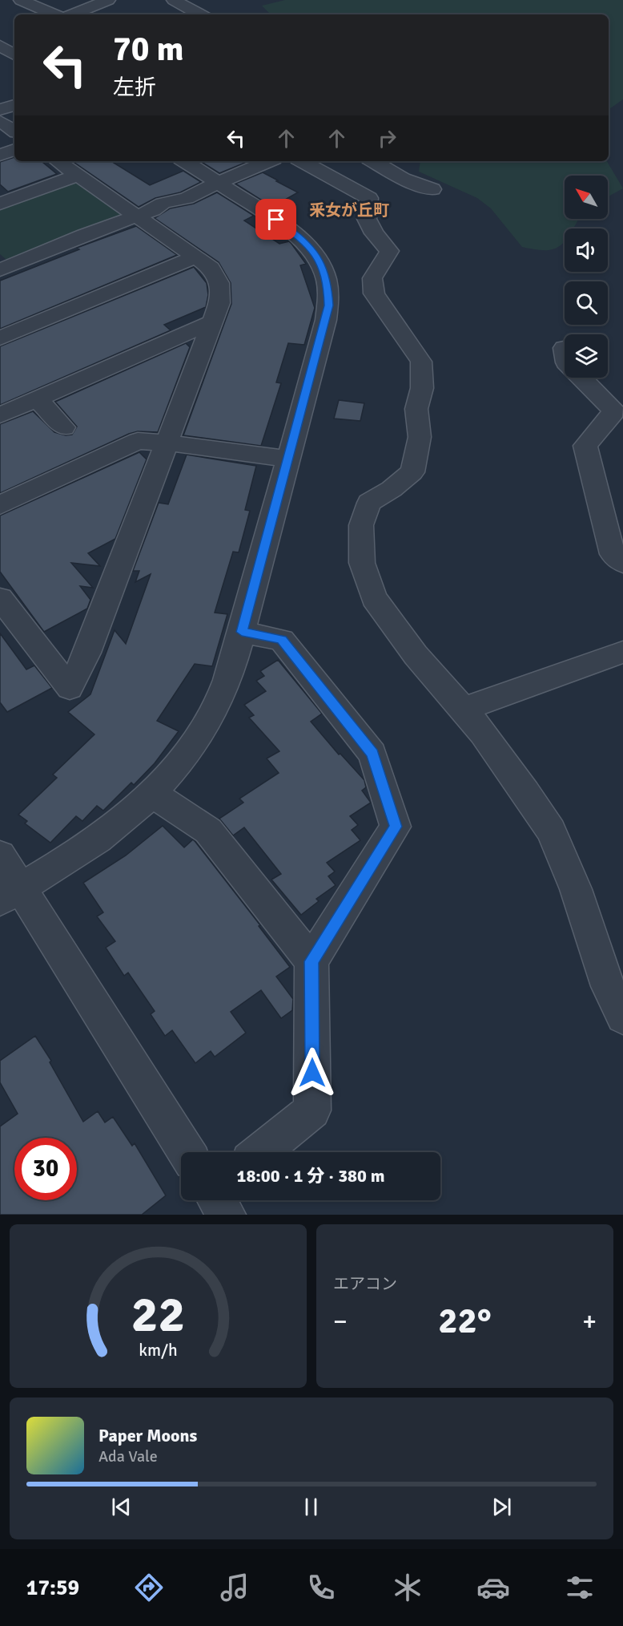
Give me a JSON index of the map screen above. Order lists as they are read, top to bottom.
{
  "districts": ["釆女が丘町"],
  "north": "top left",
  "page": {
    "turn": ["70 m", "左折"],
    "limit": "30",
    "trip": "18:00 · 1 分 · 380 m",
    "tile": "エアコン",
    "heat": ["−", "22°", "+"],
    "song": ["Paper Moons", "Ada Vale"],
    "tabs": "17:59",
    "gauge": ["22", "km/h"]
  }
}
